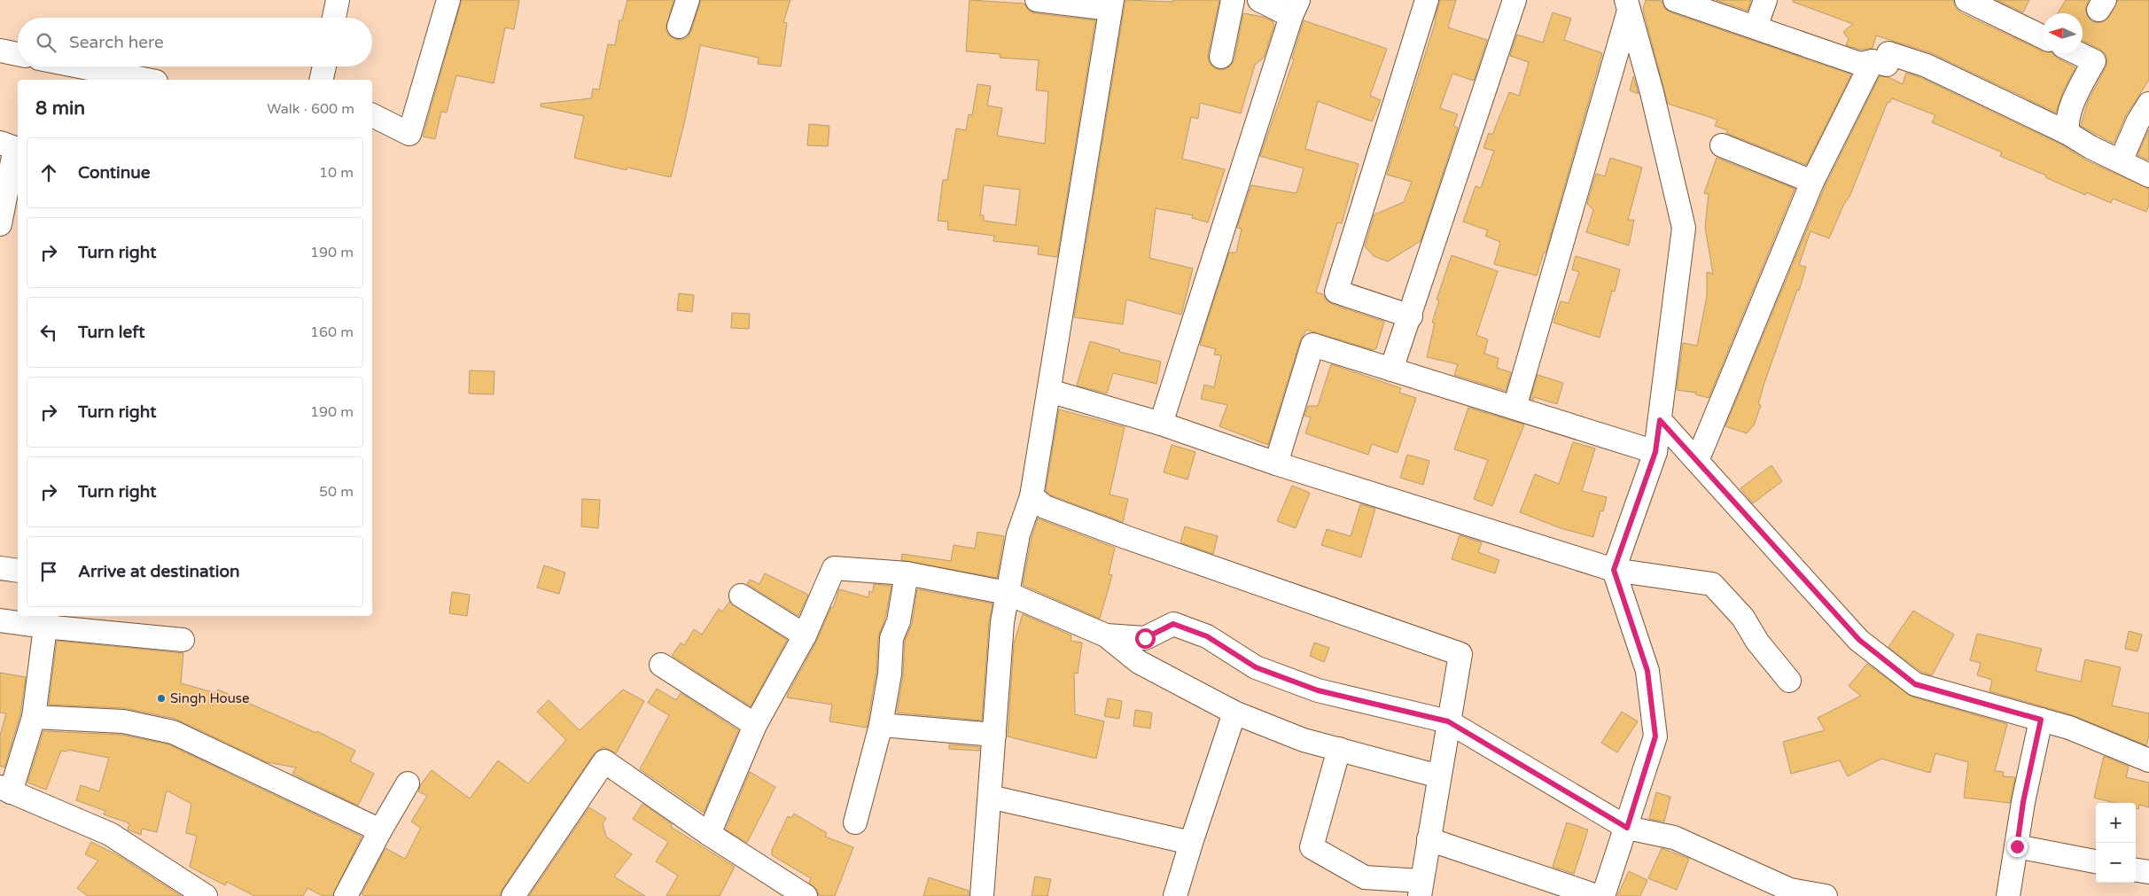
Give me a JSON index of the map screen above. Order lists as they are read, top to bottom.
{
  "places": ["Singh House"],
  "north": "left",
  "page": {
    "search": "Search here",
    "heading": ["8 min", "Walk · 600 m"],
    "list": [
      ["Continue", "10 m"],
      ["Turn right", "190 m"],
      ["Turn left", "160 m"],
      ["Turn right", "190 m"],
      ["Turn right", "50 m"],
      "Arrive at destination"
    ],
    "map_buttons": ["+", "−"]
  }
}
